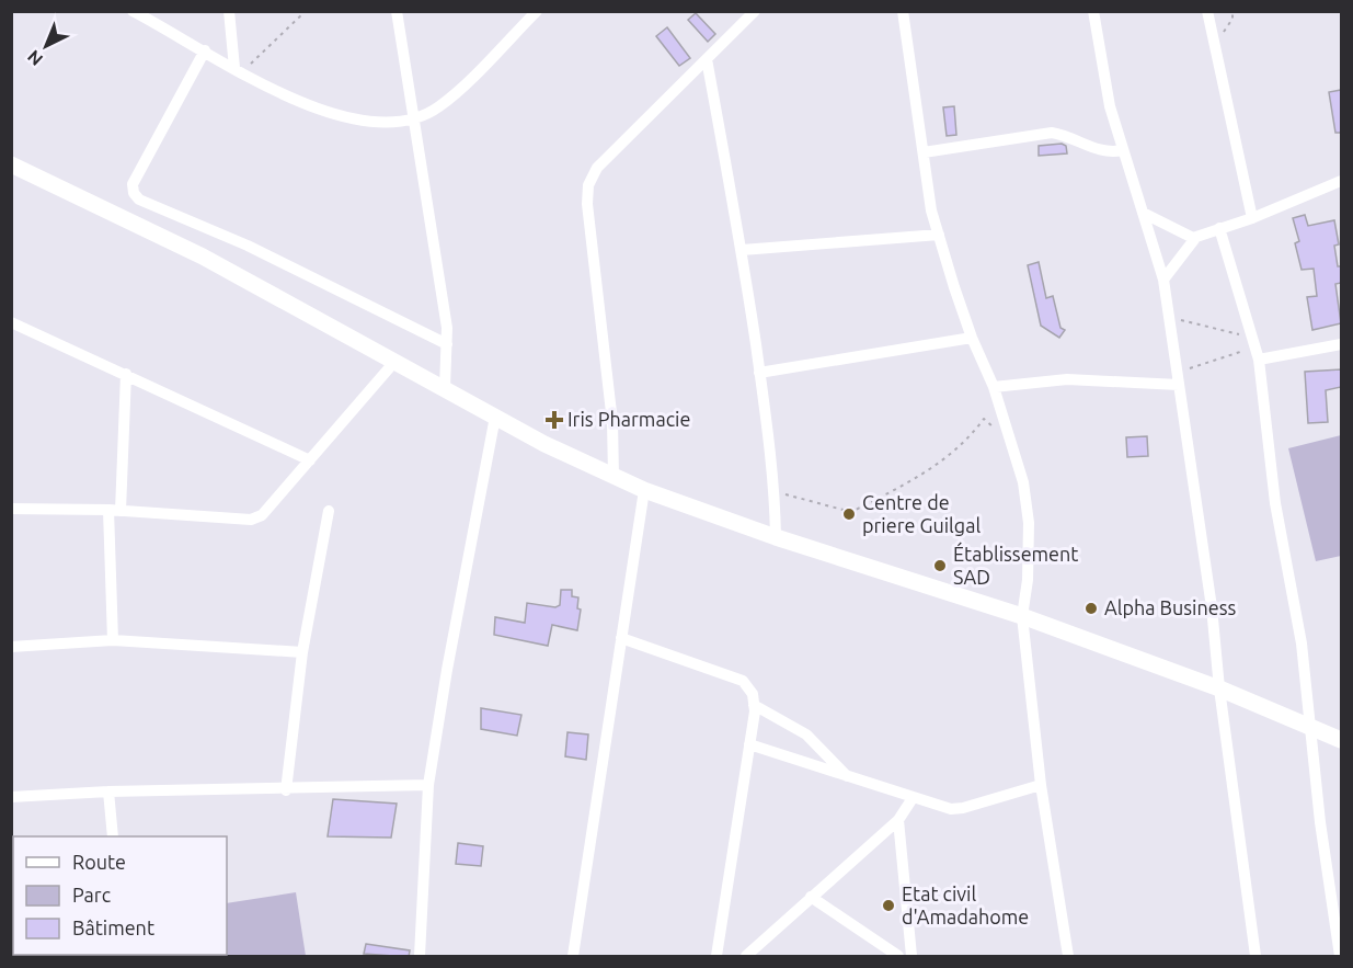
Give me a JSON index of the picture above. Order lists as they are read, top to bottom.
{
  "places": {
    "health": ["Iris Pharmacie"],
    "other": [
      "Centre de priere Guilgal",
      "Établissement SAD",
      "Alpha Business",
      "Etat civil d'Amadahome"
    ]
  },
  "legend": ["Route", "Parc", "Bâtiment"],
  "north": "bottom left"
}
